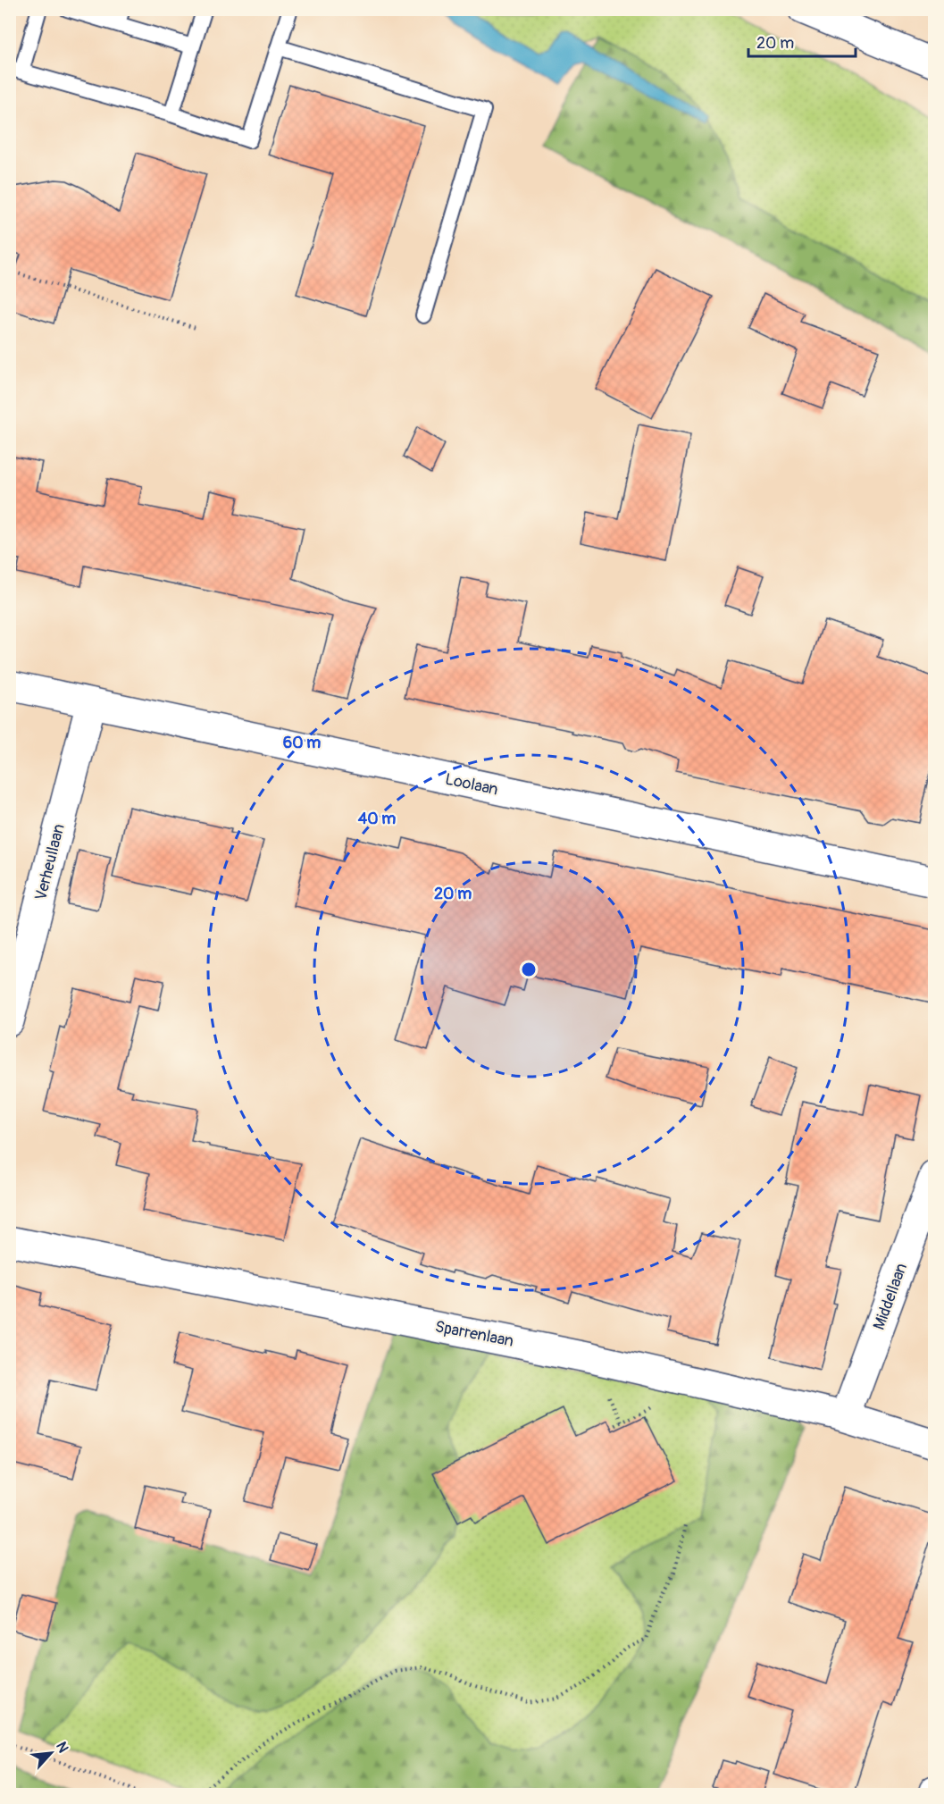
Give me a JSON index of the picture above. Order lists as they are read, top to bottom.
{
  "streets": {
    "main road": [
      "Loolaan",
      "Verheullaan",
      "Middellaan",
      "Sparrenlaan"
    ]
  },
  "crossings": [
    ["Loolaan", "Verheullaan"],
    ["Middellaan", "Sparrenlaan"]
  ],
  "scale_bar": "20 m",
  "north": "top right",
  "rings": ["60 m", "40 m", "20 m"]
}
